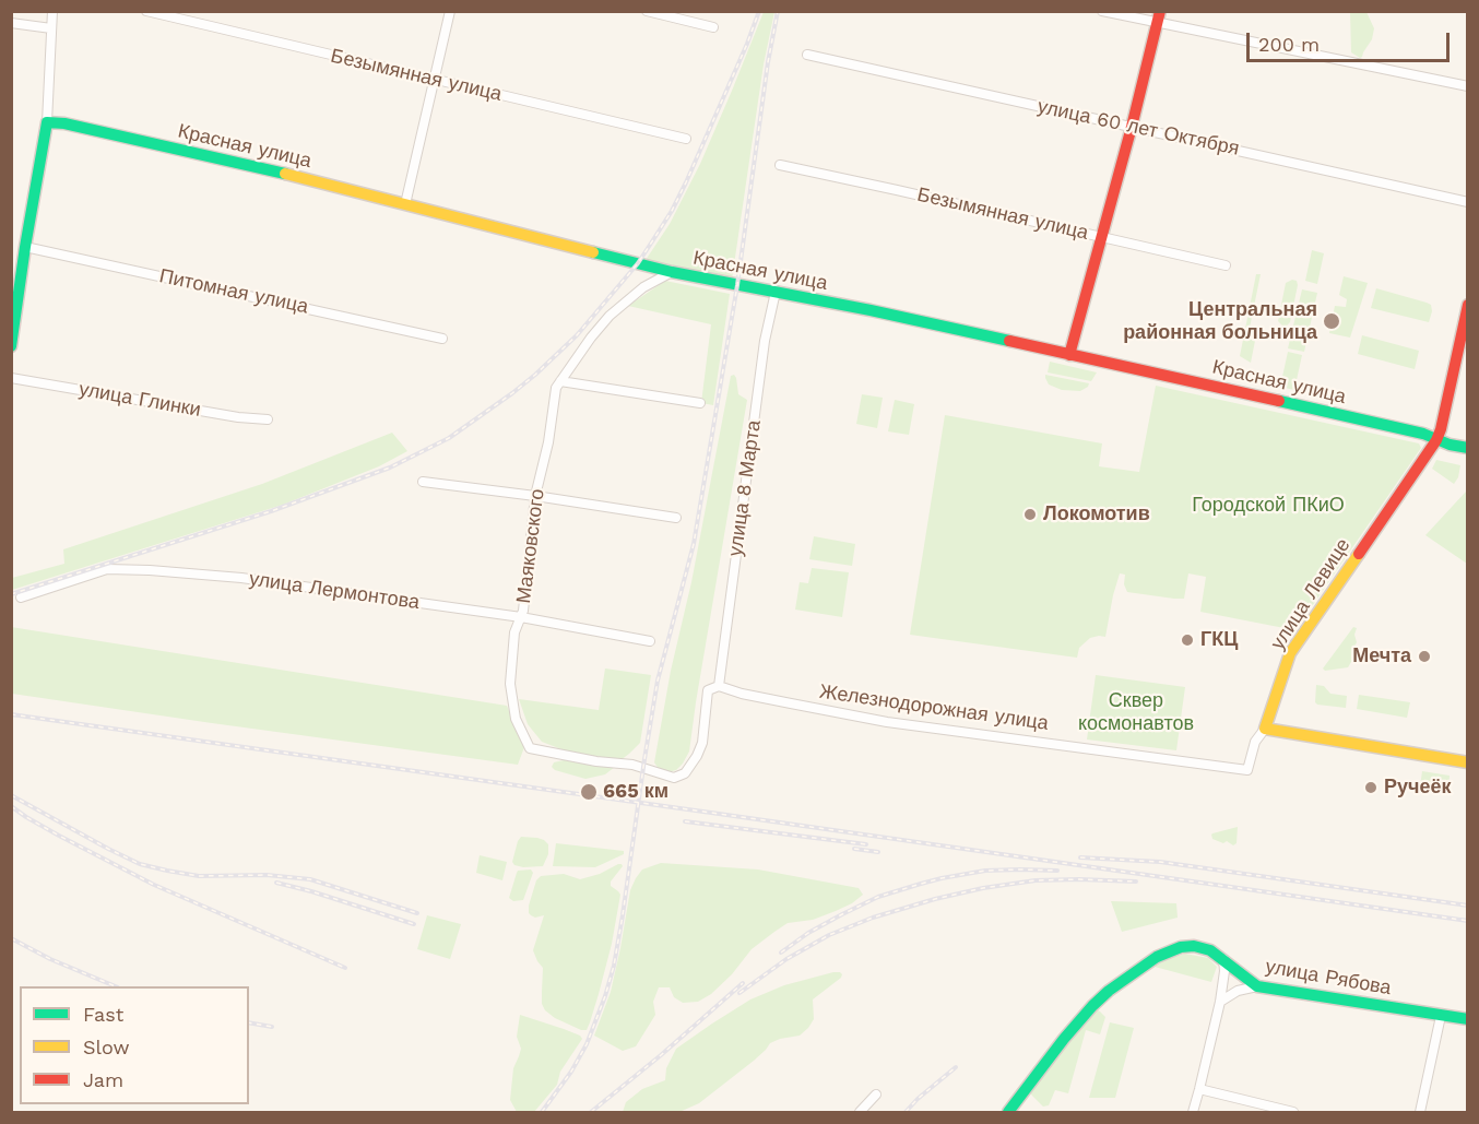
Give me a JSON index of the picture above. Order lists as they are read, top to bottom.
{
  "streets": {
    "street": [
      "Безымянная улица",
      "улица 60 лет Октября",
      "Красная улица",
      "Питомная улица",
      "улица Глинки",
      "улица 8 Марта",
      "Маяковского",
      "улица Лермонтова",
      "улица Левице",
      "Железнодорожная улица",
      "улица Рябова"
    ]
  },
  "crossings": [
    ["Красная улица", "улица 8 Марта"],
    ["Красная улица", "Маяковского"],
    ["Красная улица", "улица Левице"],
    ["улица 8 Марта", "Маяковского"],
    ["улица 8 Марта", "Железнодорожная улица"],
    ["Маяковского", "улица Лермонтова"],
    ["улица Левице", "Железнодорожная улица"]
  ],
  "parks": ["Городской ПКиО", "Сквер космонавтов"],
  "places": [
    "Центральная районная больница",
    "Локомотив",
    "ГКЦ",
    "Мечта",
    "Ручеёк",
    "665 км"
  ],
  "legend": ["Fast", "Slow", "Jam"],
  "scale_bar": "200 m"
}
